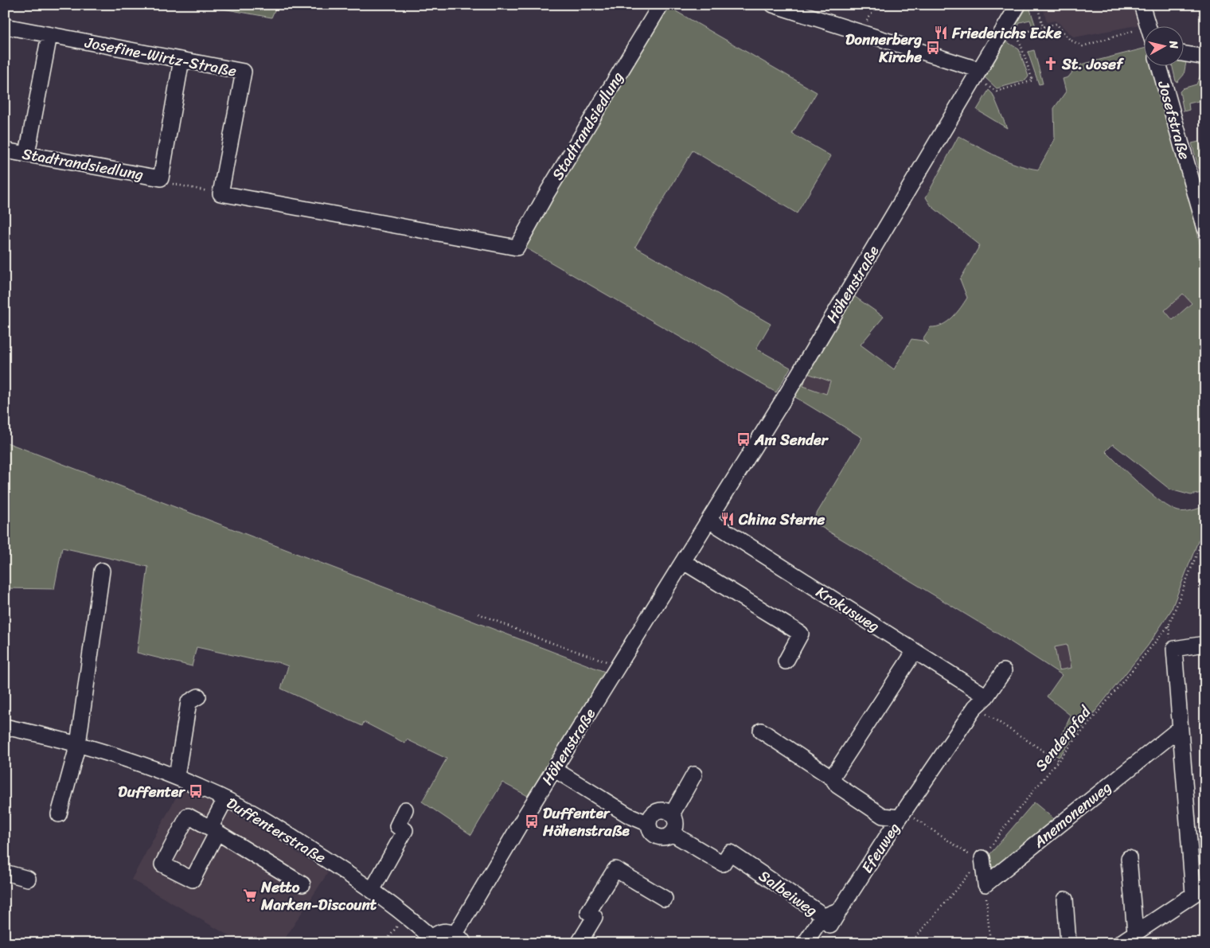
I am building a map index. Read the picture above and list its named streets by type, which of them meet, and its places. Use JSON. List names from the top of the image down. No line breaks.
{"streets":{"street":["Josefine-Wirtz-Straße","Josefstraße","Stadtrandsiedlung","Höhenstraße","Krokusweg","Anemonenweg","Duffenterstraße","Efeuweg","Salbeiweg"],"path":["Senderpfad"]},"crossings":[["Josefine-Wirtz-Straße","Stadtrandsiedlung"],["Höhenstraße","Krokusweg"],["Höhenstraße","Duffenterstraße"],["Efeuweg","Salbeiweg"]],"places":{"restaurant":["Friederichs Ecke","China Sterne"],"bus stop":["Donnerberg Kirche","Am Sender","Duffenter","Duffenter Höhenstraße"],"church":["St. Josef"],"supermarket":["Netto Marken-Discount"]},"north":"right"}
